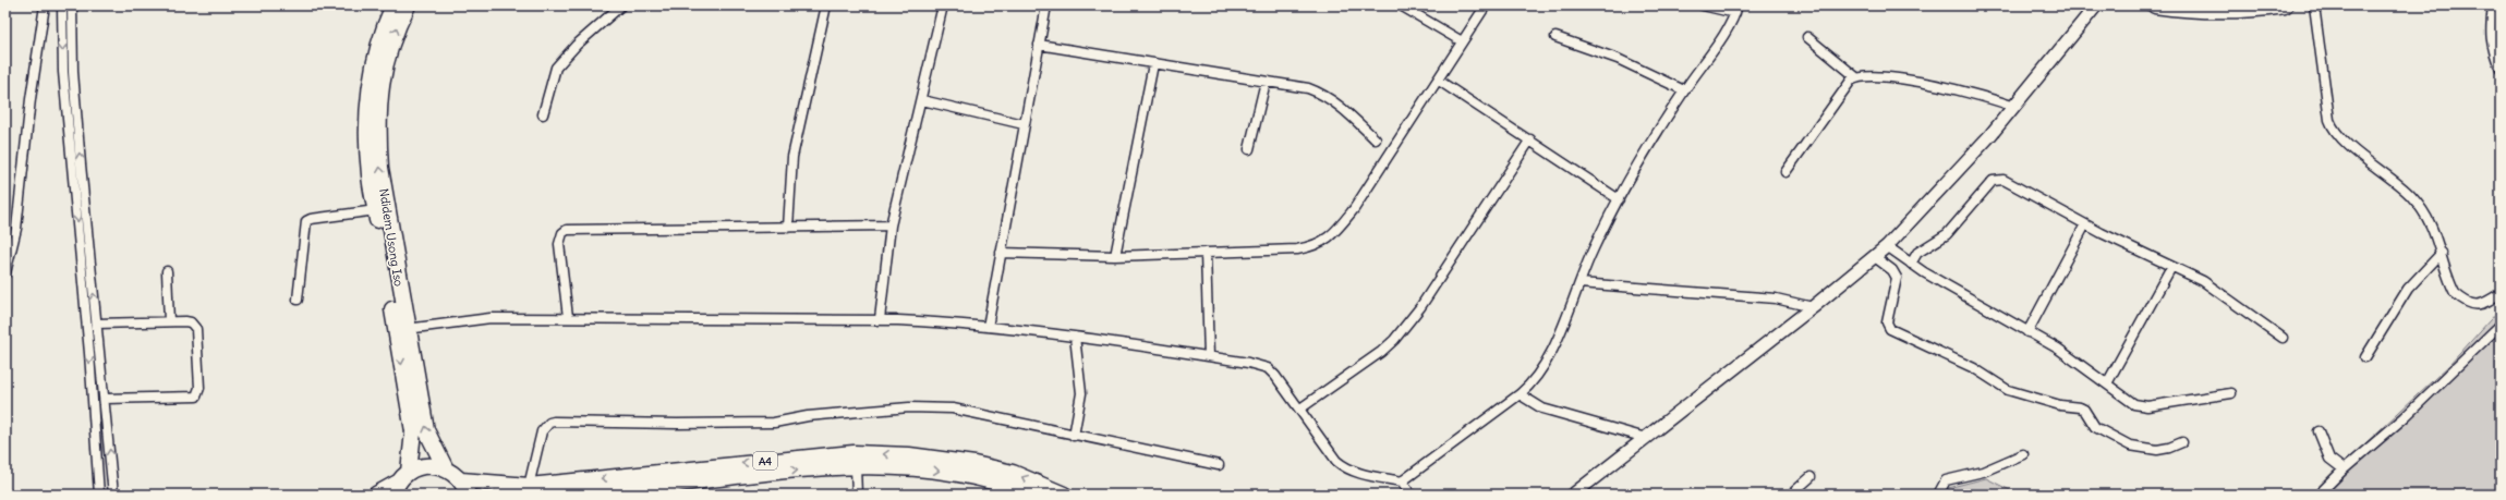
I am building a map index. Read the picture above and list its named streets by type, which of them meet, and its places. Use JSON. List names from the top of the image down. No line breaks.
{"streets":{"highway":["Ndidem Usong Iso","A4"]}}
